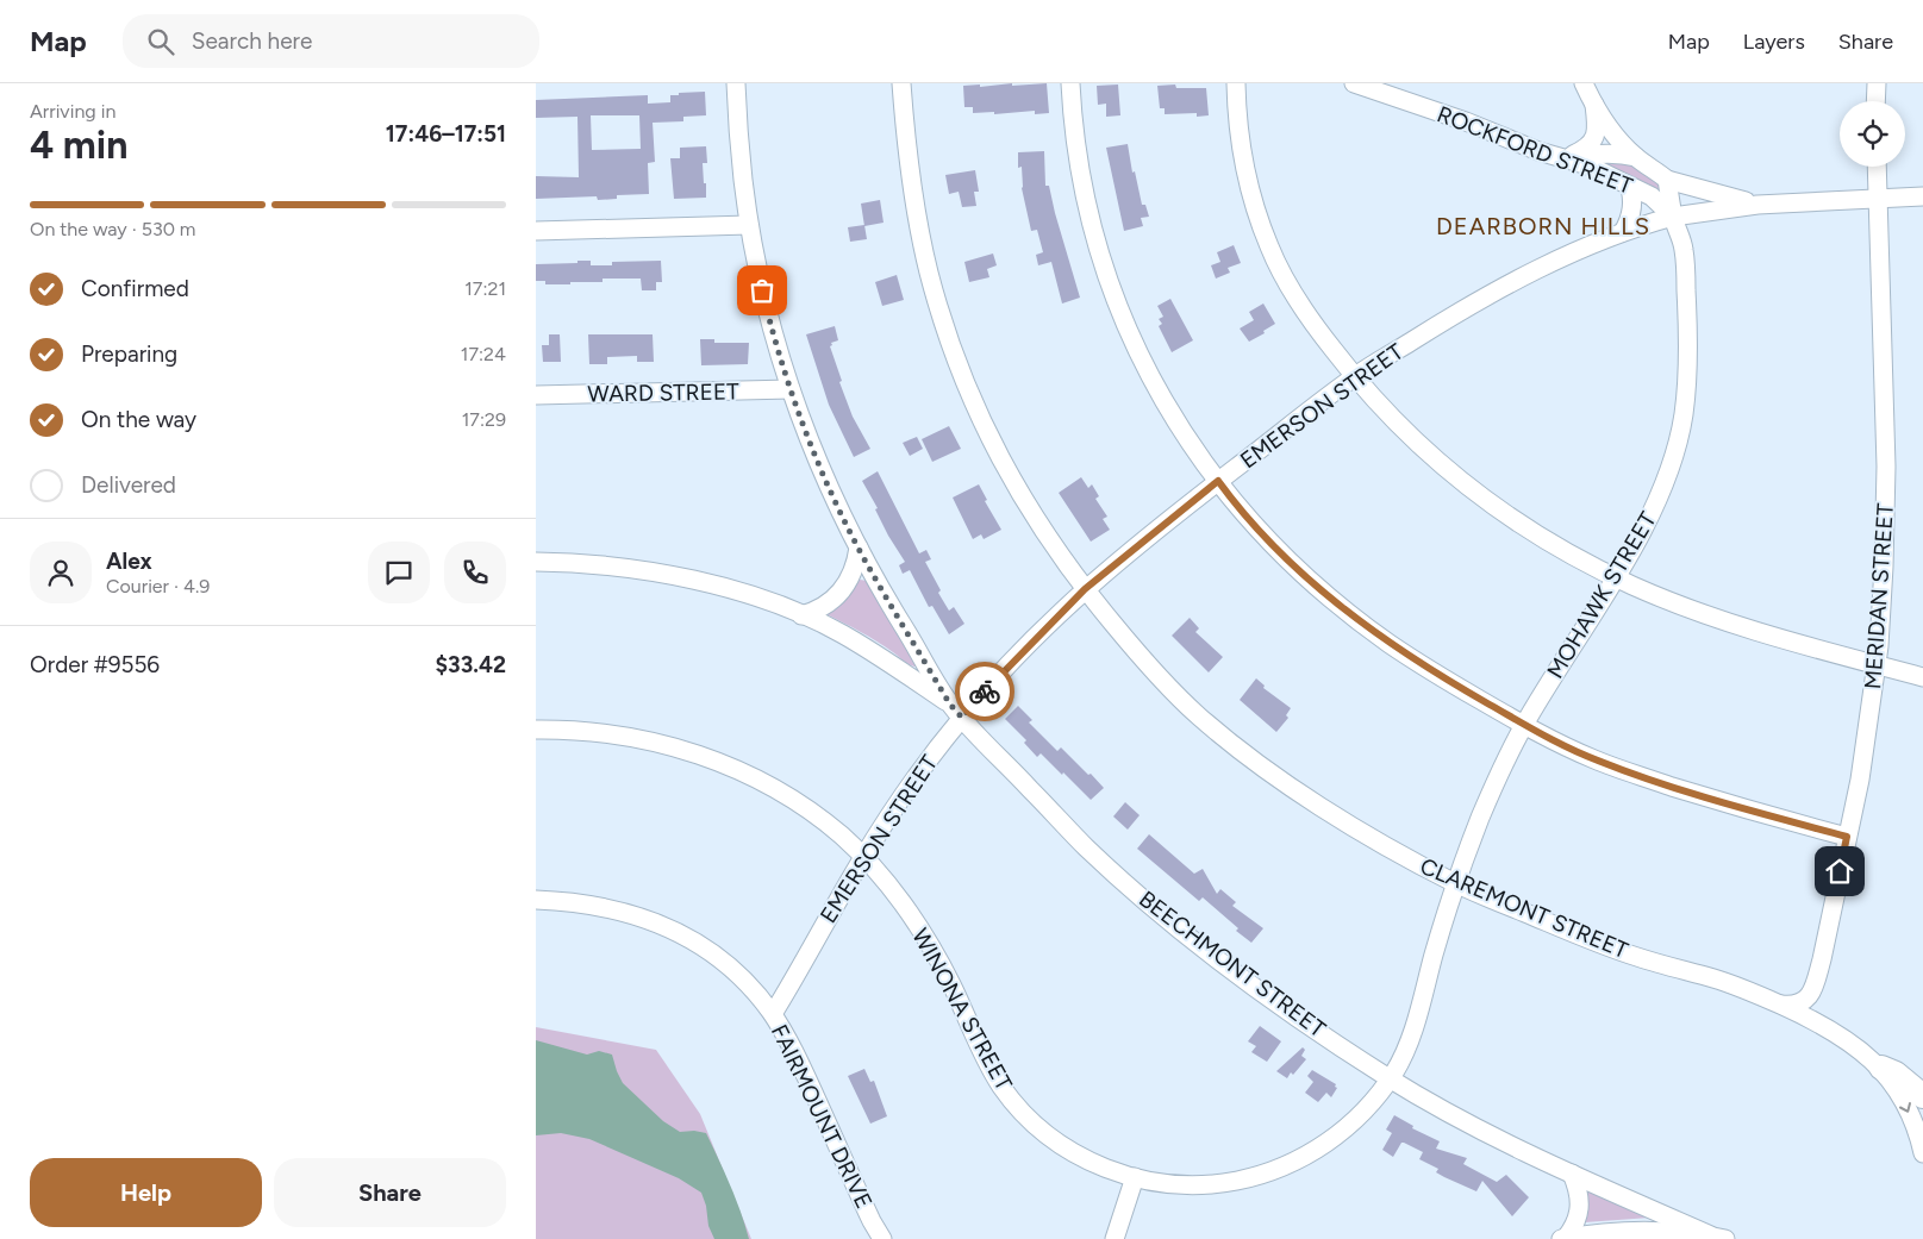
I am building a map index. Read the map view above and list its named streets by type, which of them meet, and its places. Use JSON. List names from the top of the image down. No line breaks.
{"streets":{"street":["ROCKFORD STREET","WARD STREET","EMERSON STREET","MOHAWK STREET","MERIDAN STREET","CLAREMONT STREET","BEECHMONT STREET","WINONA STREET","FAIRMOUNT DRIVE"]},"crossings":[["ROCKFORD STREET","EMERSON STREET"],["ROCKFORD STREET","MOHAWK STREET"],["WARD STREET","BEECHMONT STREET"],["EMERSON STREET","MOHAWK STREET"],["EMERSON STREET","CLAREMONT STREET"],["EMERSON STREET","BEECHMONT STREET"],["EMERSON STREET","WINONA STREET"],["EMERSON STREET","FAIRMOUNT DRIVE"],["MOHAWK STREET","CLAREMONT STREET"],["MOHAWK STREET","BEECHMONT STREET"],["MOHAWK STREET","WINONA STREET"],["MERIDAN STREET","CLAREMONT STREET"],["BEECHMONT STREET","WINONA STREET"]],"districts":["DEARBORN HILLS"],"page":{"header":"Map","search":"Search here","nav":["Map","Layers","Share"],"heading":["4 min","Arriving in","17:46–17:51"],"panel":["Alex","Courier · 4.9","Order #9556","$33.42"],"bar":"On the way · 530 m","list":[["Confirmed","17:21"],["Preparing","17:24"],["On the way","17:29"],"Delivered"],"buttons":["Help","Share"]}}
